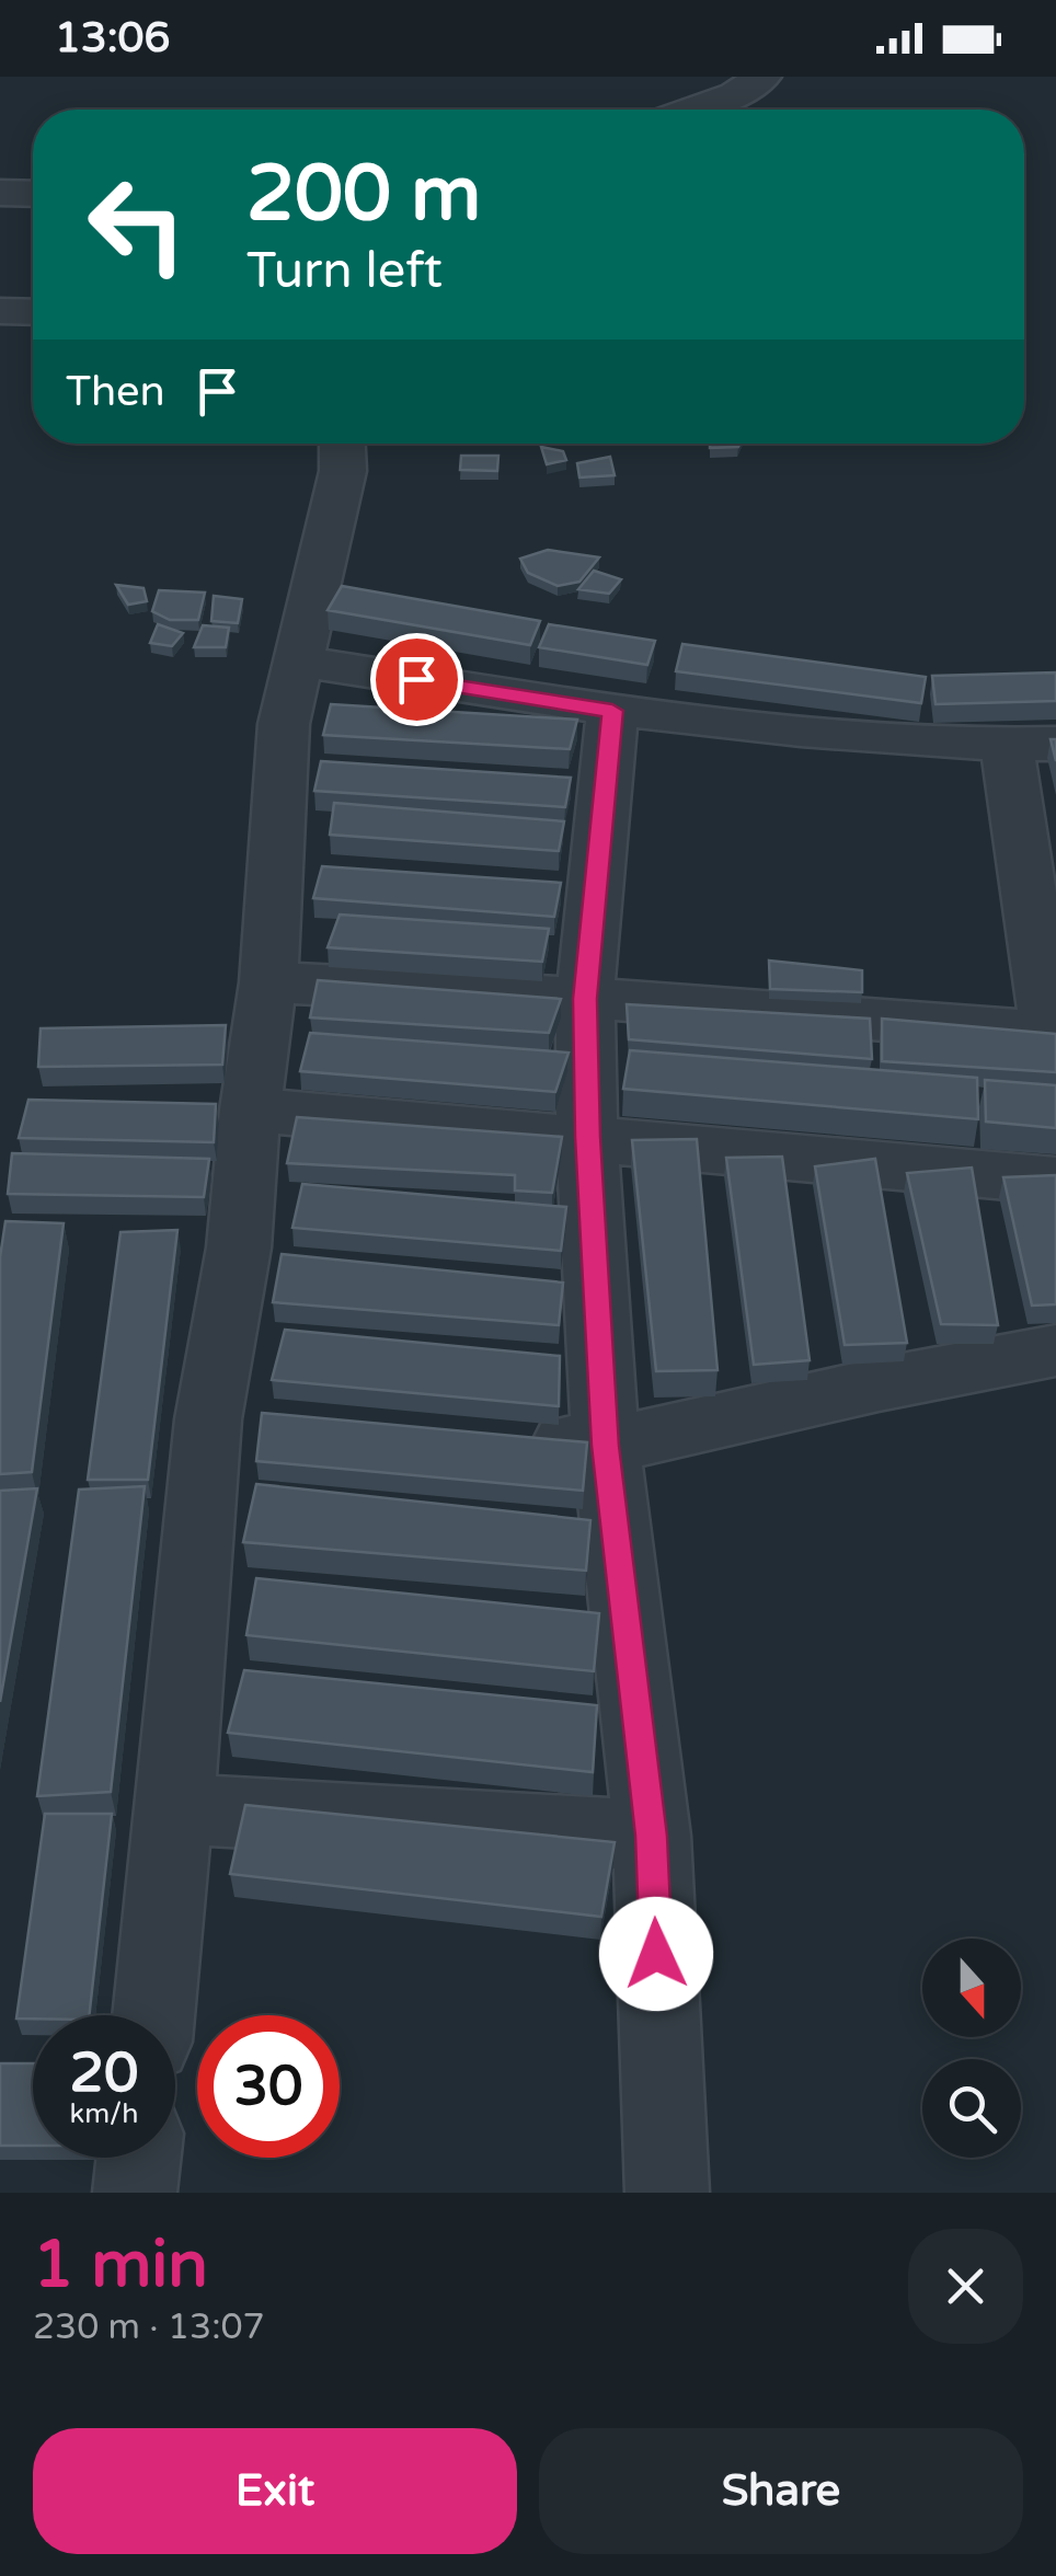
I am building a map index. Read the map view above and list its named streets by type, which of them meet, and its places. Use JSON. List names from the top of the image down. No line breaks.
{"north":"bottom","page":{"status":"13:06","turn":["200 m","Turn left"],"then":"Then","speed":"20 km/h","limit":"30","heading":["1 min","230 m · 13:07"],"buttons":["Exit","Share"]}}
